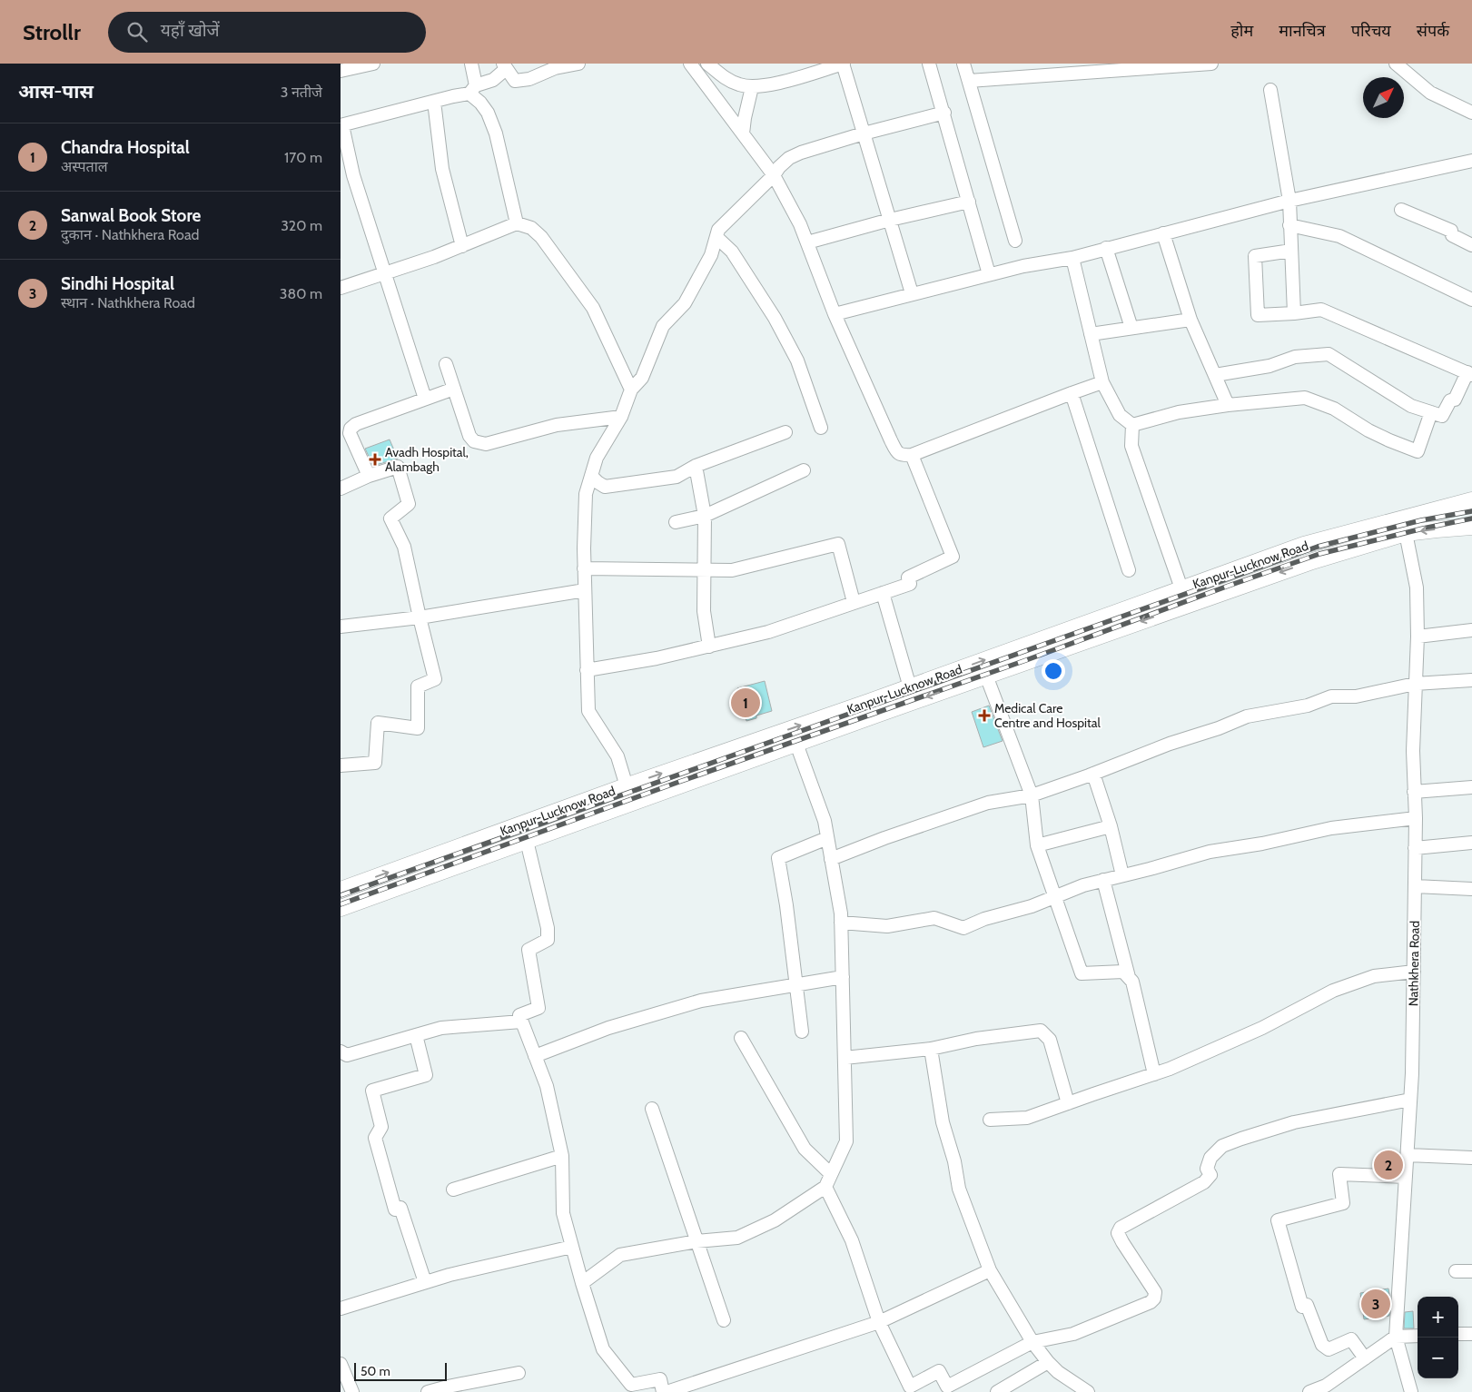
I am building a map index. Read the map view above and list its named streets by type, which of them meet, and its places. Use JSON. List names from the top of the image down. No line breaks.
{"streets":{"main road":["Kanpur-Lucknow Road"],"street":["Nathkhera Road"]},"crossings":[["Kanpur-Lucknow Road","Nathkhera Road"]],"places":{"health":["Avadh Hospital, Alambagh","Medical Care Centre and Hospital"]},"scale_bar":"50 m","north":"top right","page":{"header":"Strollr","search":"यहाँ खोजें","nav":["होम","मानचित्र","परिचय","संपर्क"],"heading":["आस-पास","3 नतीजे"],"list":[{"mark":"1","name":"Chandra Hospital","note":"अस्पताल","value":"170 m"},{"mark":"2","name":"Sanwal Book Store","note":"दुकान · Nathkhera Road","value":"320 m"},{"mark":"3","name":"Sindhi Hospital","note":"स्थान · Nathkhera Road","value":"380 m"}],"pins":["1","2","3"],"map_buttons":["+","−"],"scale":"50 m"}}
